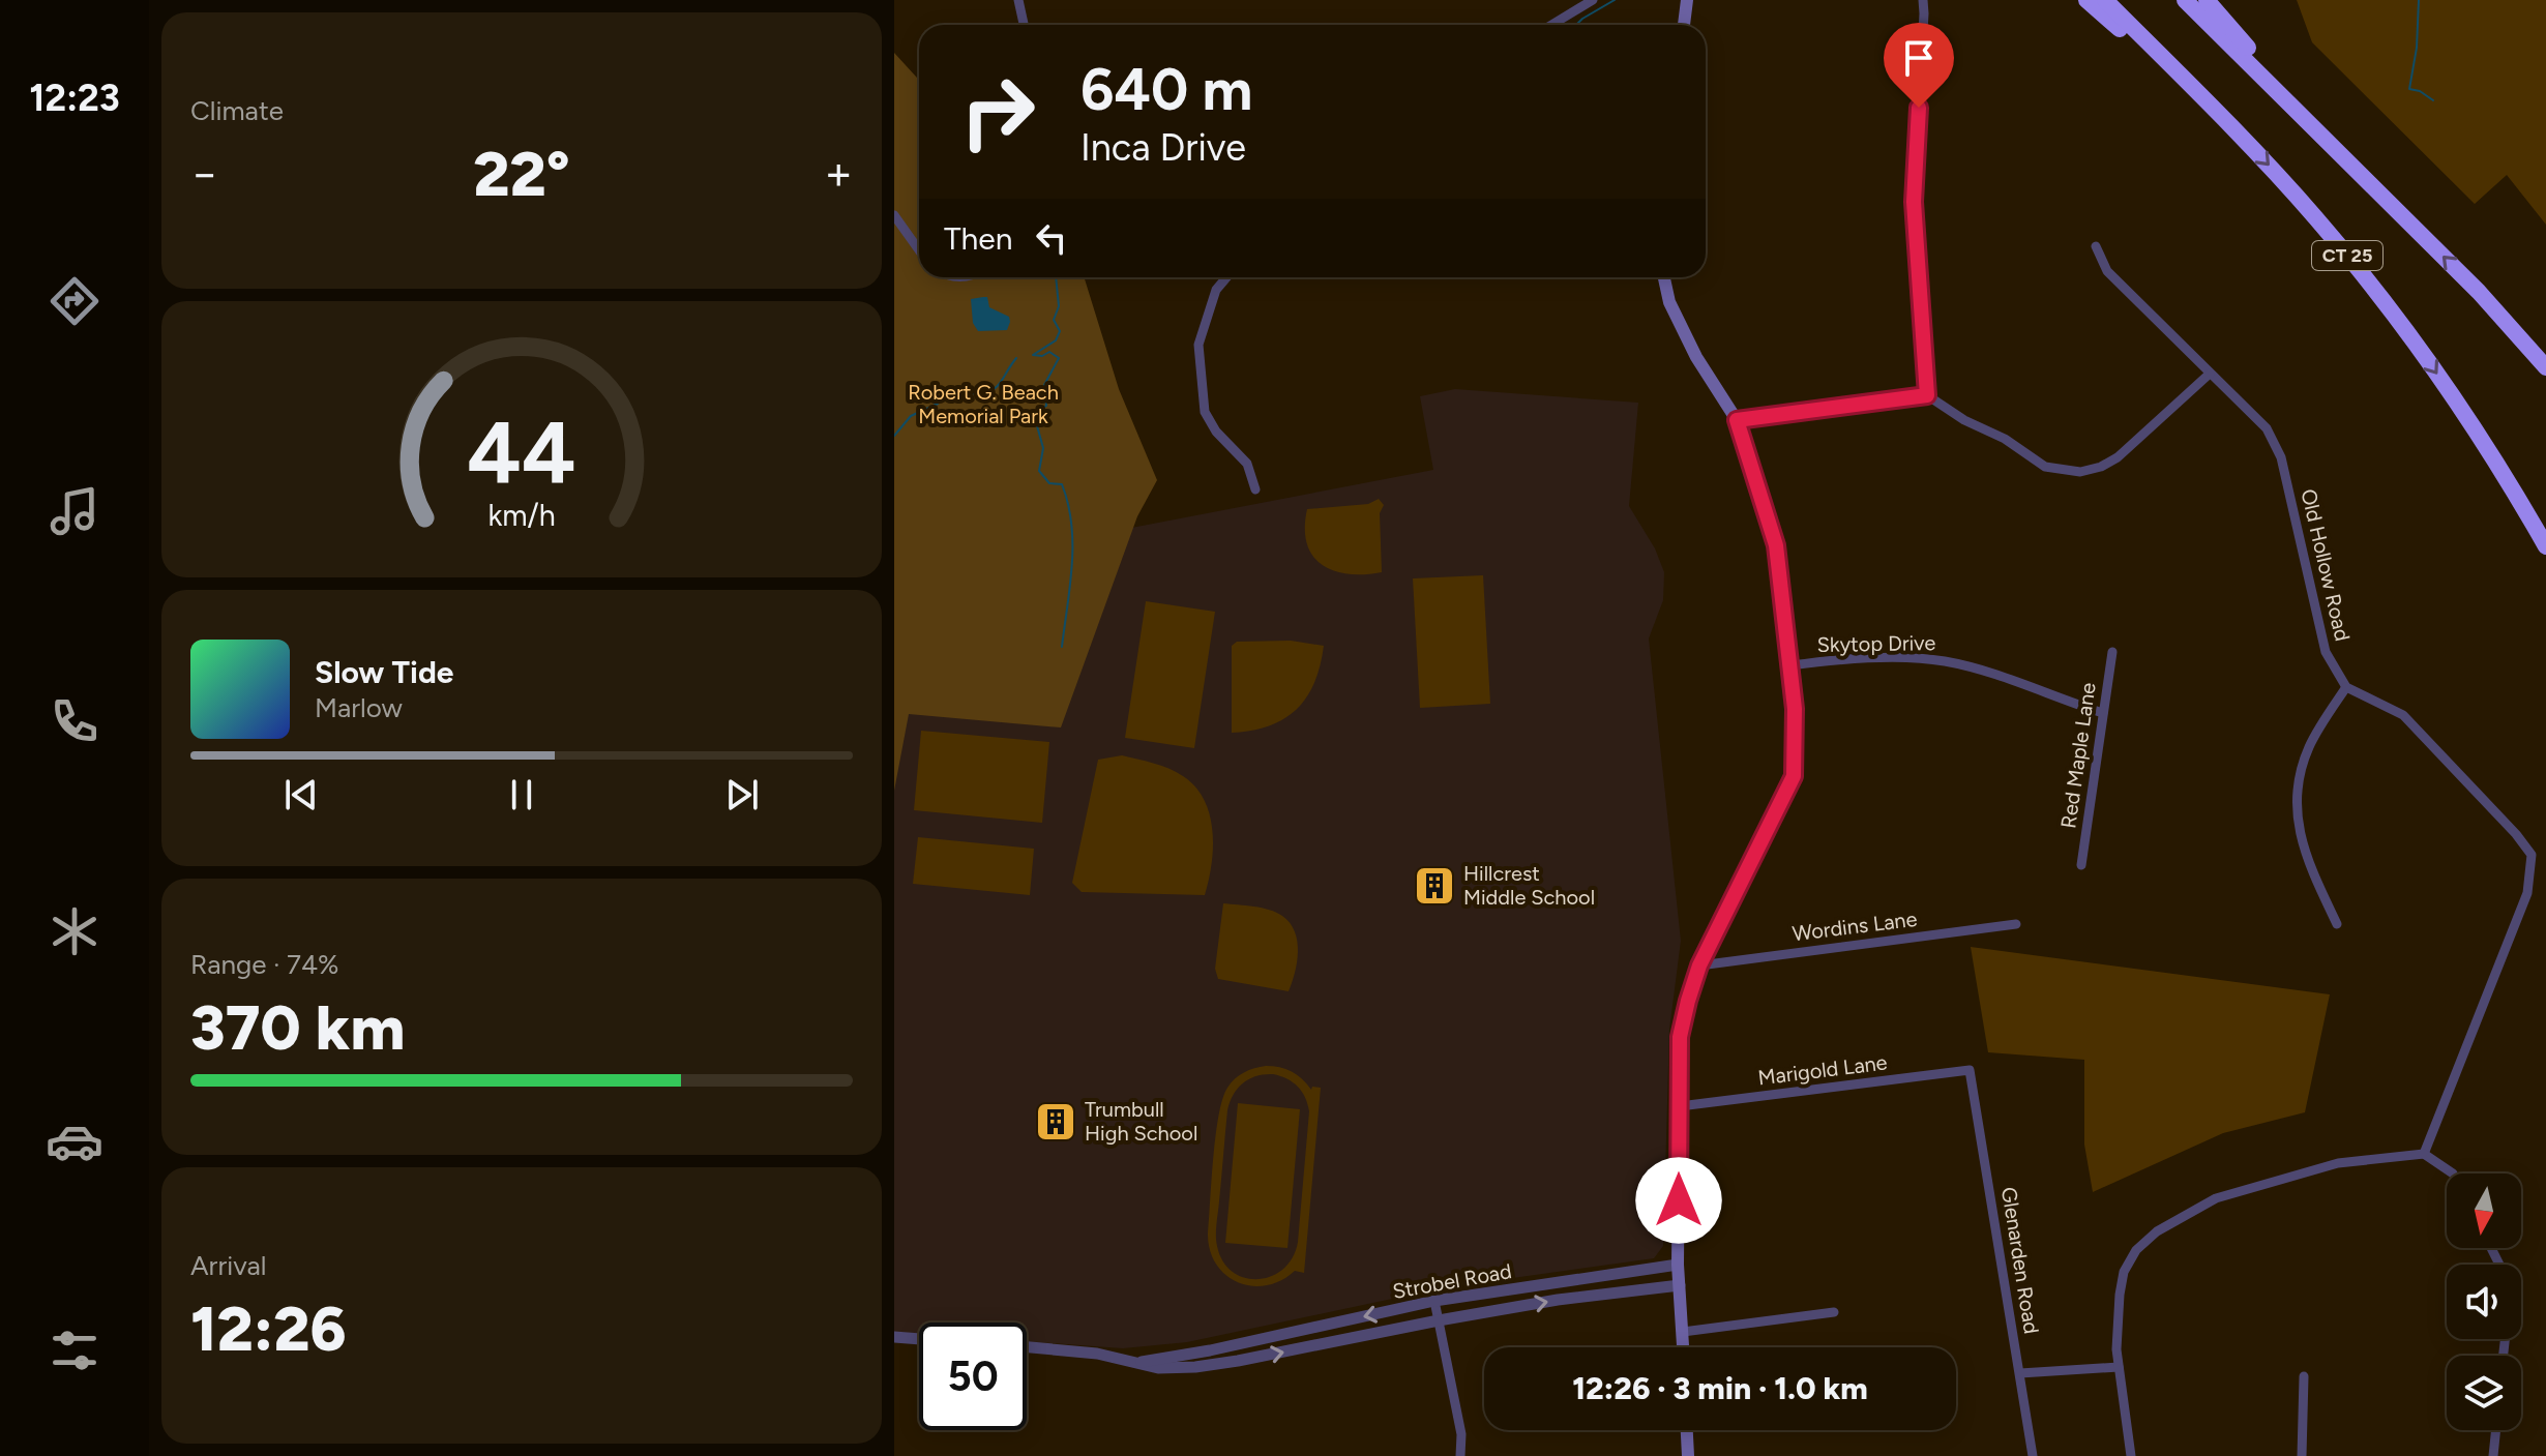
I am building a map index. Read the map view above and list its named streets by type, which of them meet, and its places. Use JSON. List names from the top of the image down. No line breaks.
{"streets":{"highway":["CT 25"],"street":["Old Hollow Road","Skytop Drive","Red Maple Lane","Wordins Lane","Marigold Lane","Glenarden Road","Strobel Road"]},"crossings":[["Skytop Drive","Red Maple Lane"],["Marigold Lane","Glenarden Road"]],"parks":["Robert G. Beach Memorial Park"],"places":{"building":["Hillcrest Middle School","Trumbull High School"]},"north":"bottom","page":{"tabs":"12:23","tile":["Climate",["Range · 74%","370 km"],["Arrival","12:26"]],"turn":["640 m","Inca Drive"],"heat":["−","22°","+"],"then":"Then","song":["Slow Tide","Marlow"],"limit":"50","trip":"12:26 · 3 min · 1.0 km","gauge":["44","km/h"]}}
